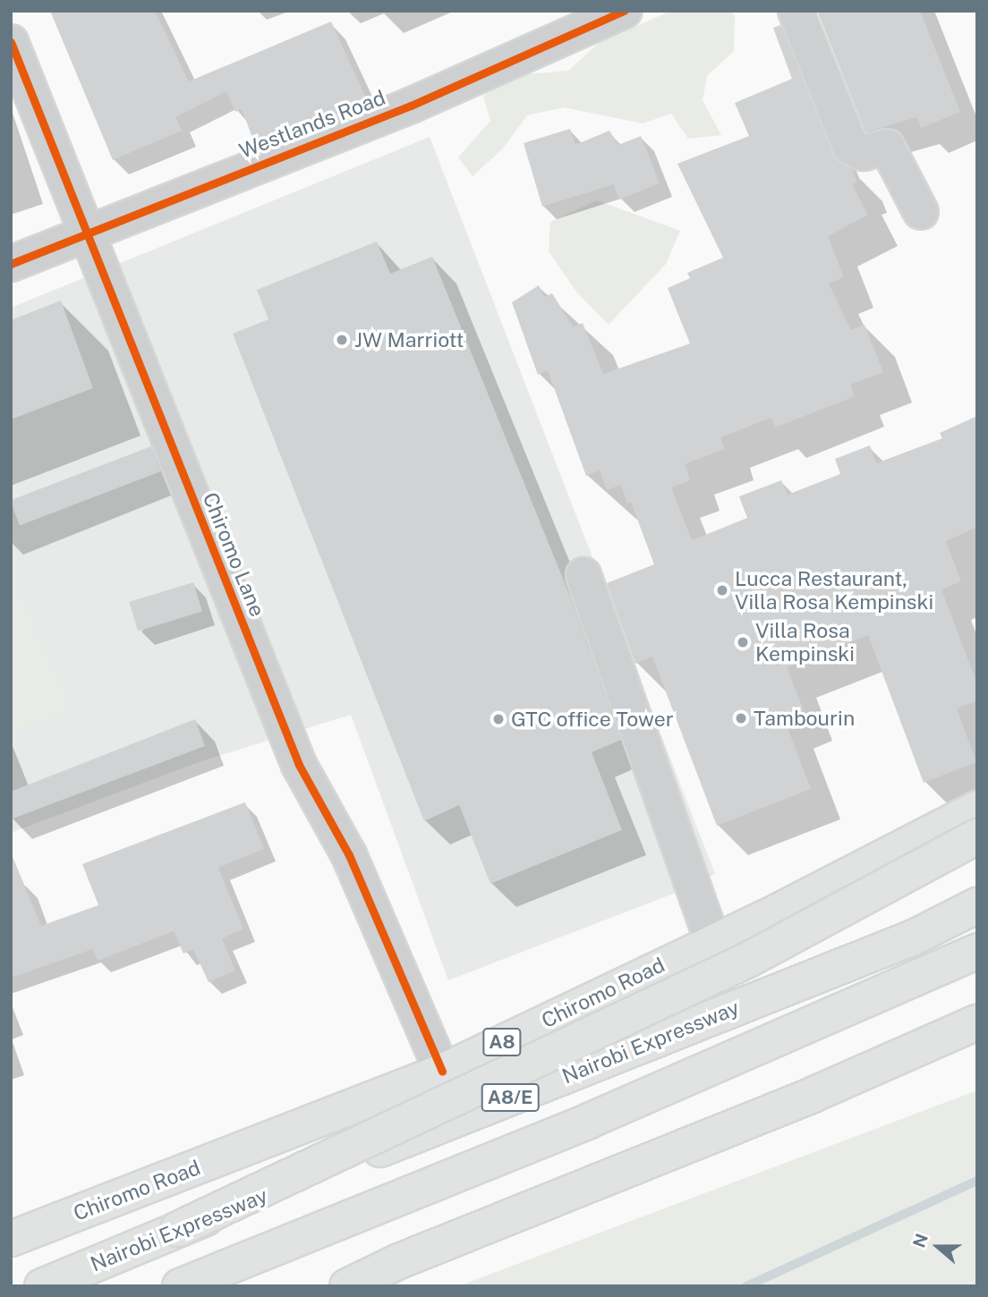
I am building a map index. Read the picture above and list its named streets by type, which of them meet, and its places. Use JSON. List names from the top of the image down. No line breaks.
{"streets":{"highway":["Chiromo Road","A8","Nairobi Expressway","A8/E"],"street":["Westlands Road","Chiromo Lane"]},"crossings":[["Westlands Road","Chiromo Lane"],["Chiromo Lane","Chiromo Road"]],"places":["JW Marriott","Lucca Restaurant, Villa Rosa Kempinski","Villa Rosa Kempinski","Tambourin","GTC office Tower"],"north":"left"}
